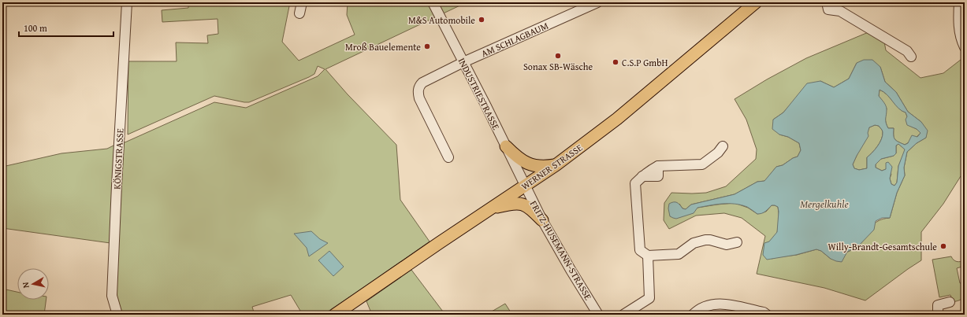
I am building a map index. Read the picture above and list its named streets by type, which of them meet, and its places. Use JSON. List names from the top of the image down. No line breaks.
{"streets":{"main road":["WERNER STRASSE"],"street":["AM SCHLAGBAUM","INDUSTRIESTRASSE","KÖNIGSTRASSE","FRITZ-HUSEMANN-STRASSE"]},"crossings":[["AM SCHLAGBAUM","INDUSTRIESTRASSE"],["INDUSTRIESTRASSE","WERNER STRASSE"],["INDUSTRIESTRASSE","FRITZ-HUSEMANN-STRASSE"],["WERNER STRASSE","FRITZ-HUSEMANN-STRASSE"]],"water":["Mergelkuhle"],"places":["M&S Automobile","Mroß Bauelemente","Sonax SB-Wäsche","C.S.P GmbH","Willy-Brandt-Gesamtschule"],"scale_bar":"100 m","north":"left"}
